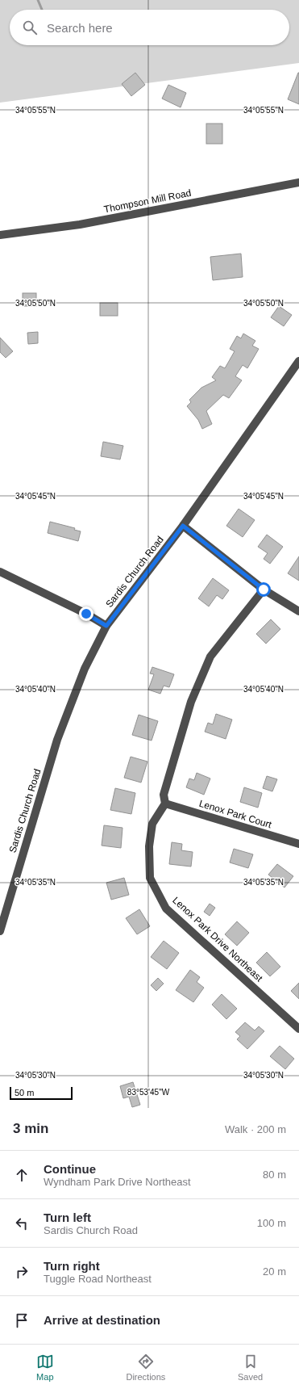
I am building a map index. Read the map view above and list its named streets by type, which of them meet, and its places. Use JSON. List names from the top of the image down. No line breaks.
{"streets":{"street":["Thompson Mill Road","Sardis Church Road","Lenox Park Court","Lenox Park Drive Northeast"]},"crossings":[["Lenox Park Court","Lenox Park Drive Northeast"]],"scale_bar":"50 m","page":{"search":"Search here","scale":"50 m","heading":["3 min","Walk · 200 m"],"list":[["Continue","Wyndham Park Drive Northeast","80 m"],["Turn left","Sardis Church Road","100 m"],["Turn right","Tuggle Road Northeast","20 m"],"Arrive at destination"],"nav":["Map","Directions","Saved"]},"coordinates":["34°05'55\"N","34°05'50\"N","34°05'45\"N","34°05'40\"N","34°05'35\"N","34°05'30\"N","83°53'45\"W"]}
